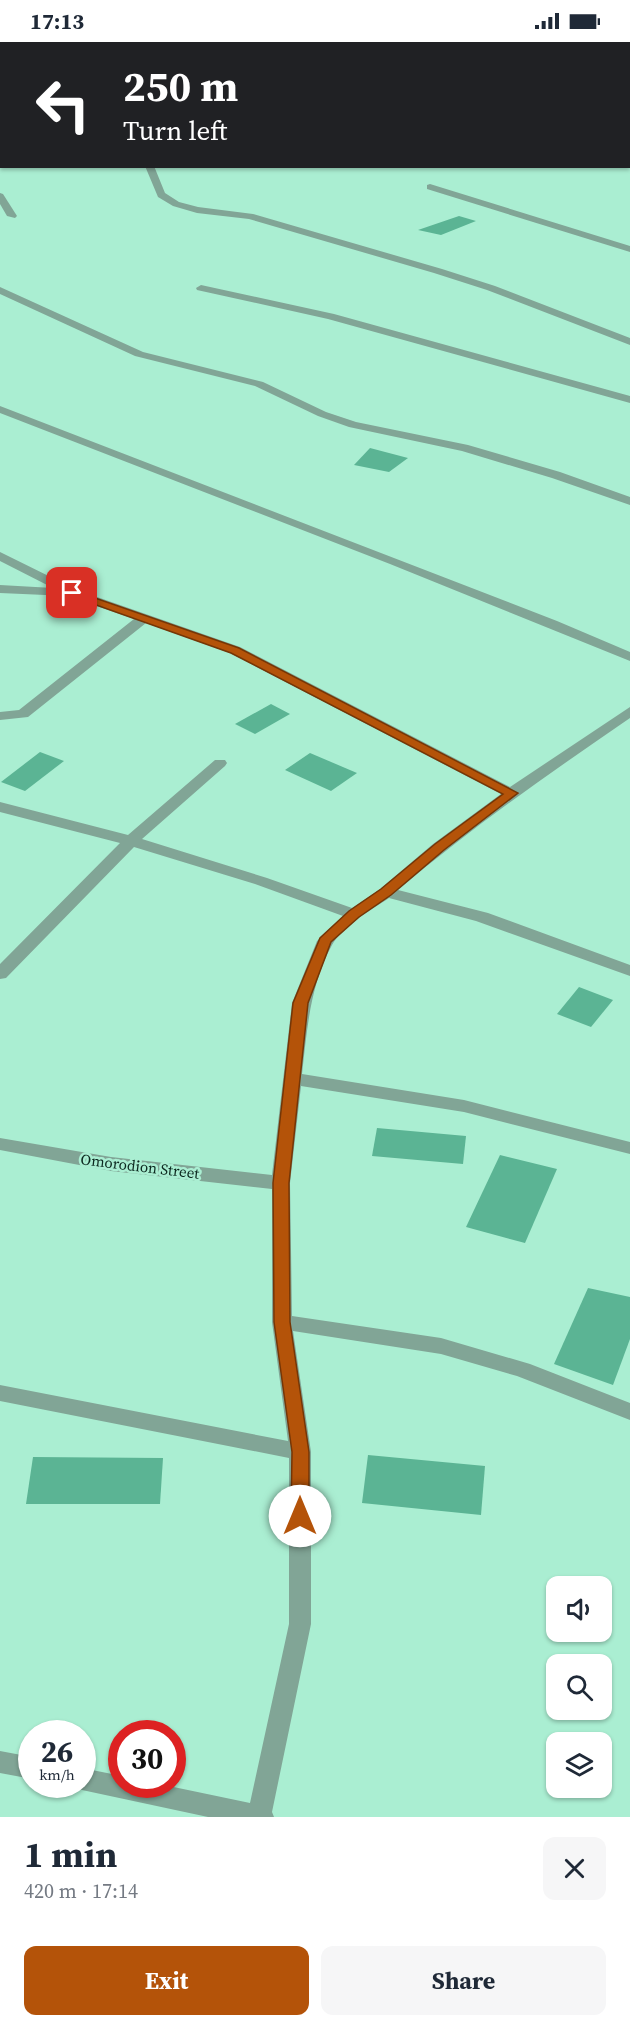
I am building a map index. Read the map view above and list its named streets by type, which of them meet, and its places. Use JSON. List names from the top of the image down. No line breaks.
{"streets":{"street":["Omorodion Street"]},"page":{"status":"17:13","turn":["250 m","Turn left"],"speed":"26 km/h","limit":"30","heading":["1 min","420 m · 17:14"],"buttons":["Exit","Share"]}}
